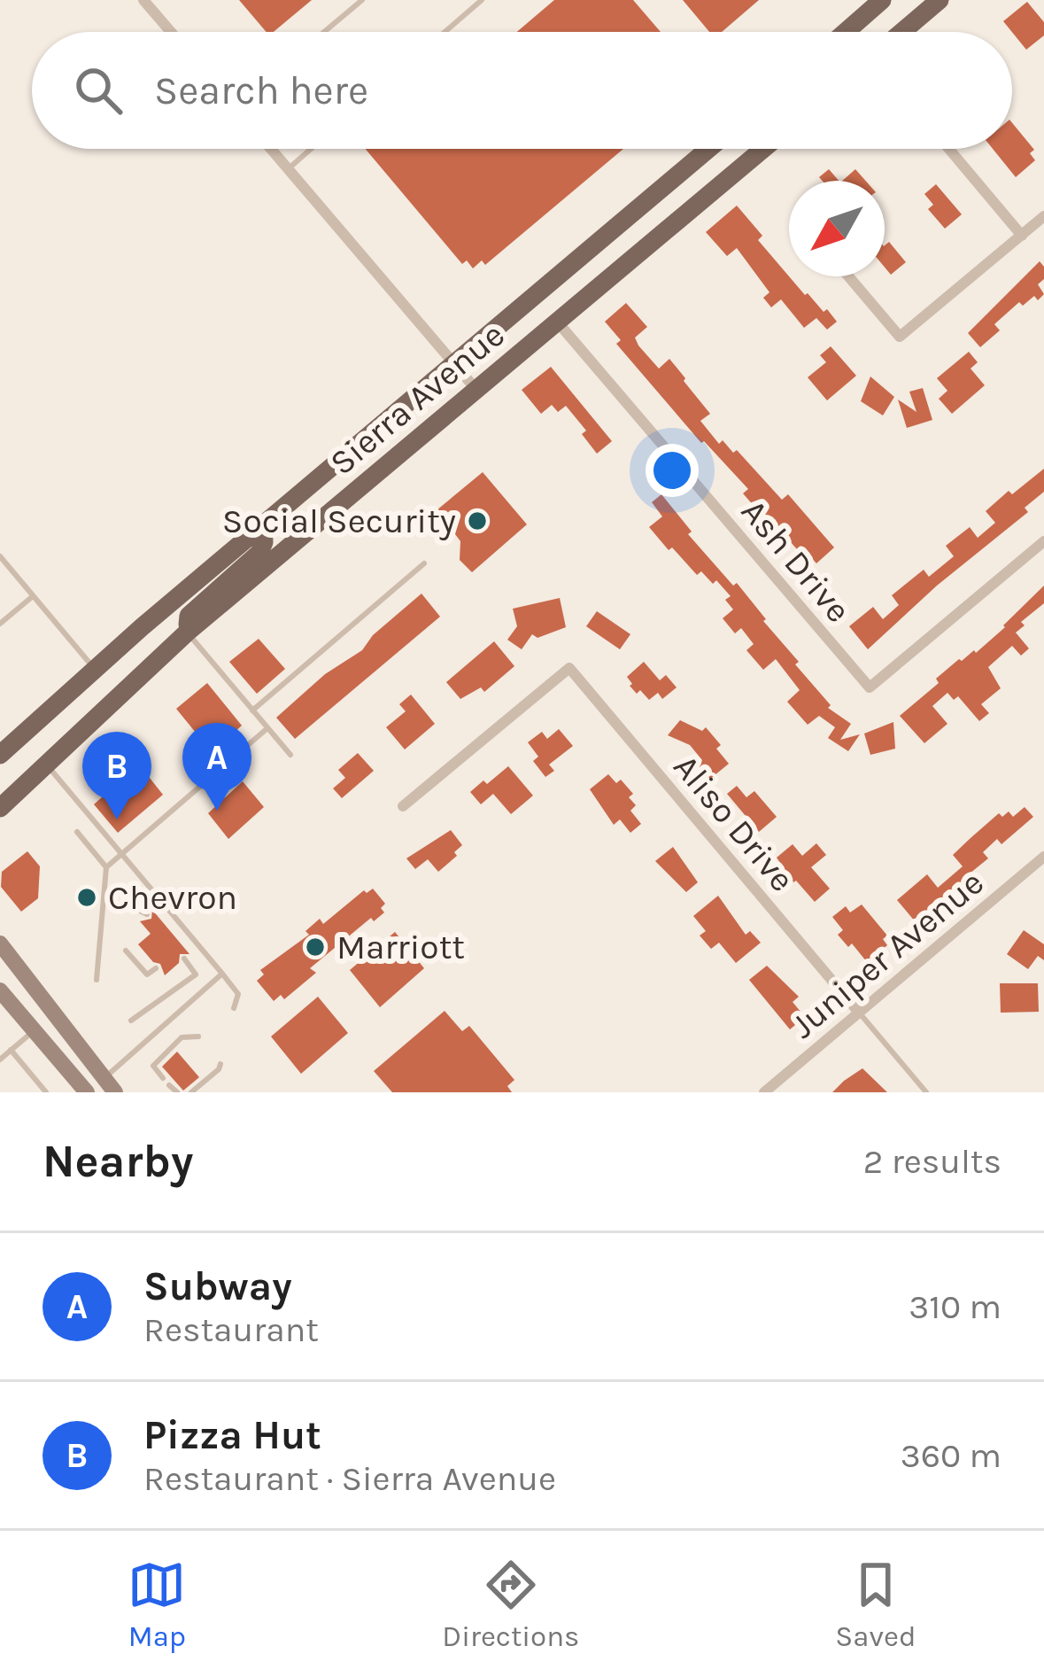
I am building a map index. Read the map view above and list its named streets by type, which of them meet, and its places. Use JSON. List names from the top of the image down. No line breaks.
{"streets":{"main road":["Sierra Avenue"],"street":["Ash Drive","Aliso Drive","Juniper Avenue"]},"crossings":[["Sierra Avenue","Ash Drive"],["Aliso Drive","Juniper Avenue"]],"places":["Social Security","Chevron","Marriott"],"north":"bottom left","page":{"search":"Search here","pins":["A","B"],"heading":["Nearby","2 results"],"list":[{"mark":"A","name":"Subway","note":"Restaurant","value":"310 m"},{"mark":"B","name":"Pizza Hut","note":"Restaurant · Sierra Avenue","value":"360 m"}],"nav":["Map","Directions","Saved"]}}
